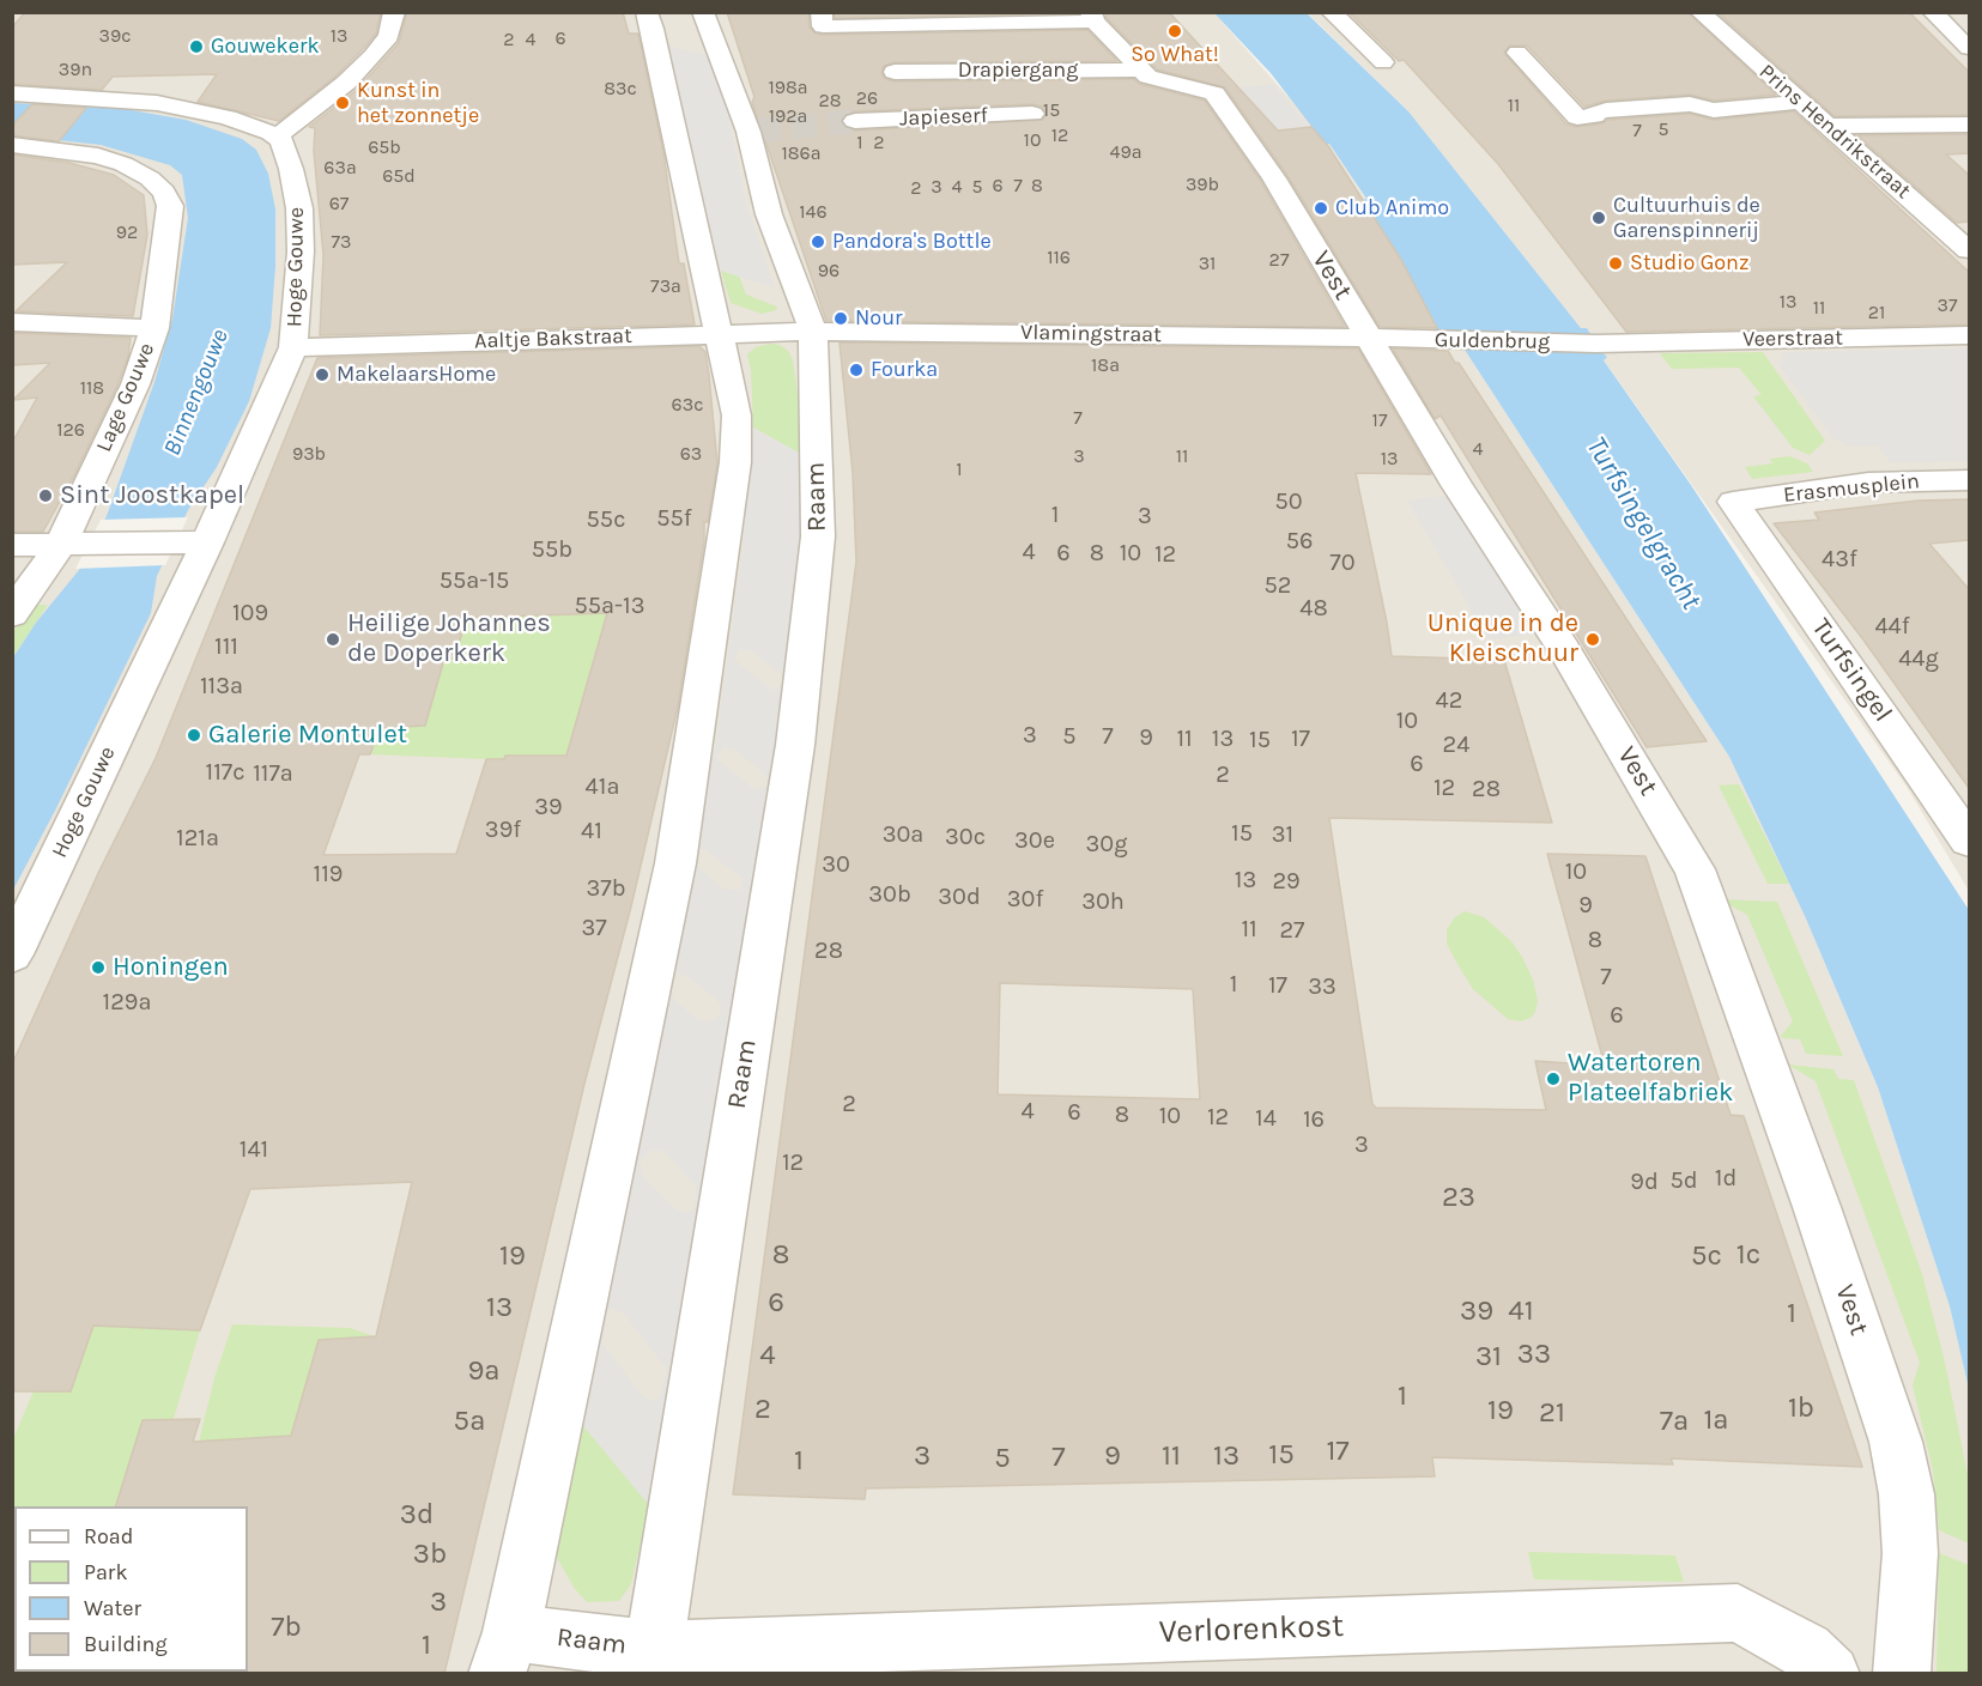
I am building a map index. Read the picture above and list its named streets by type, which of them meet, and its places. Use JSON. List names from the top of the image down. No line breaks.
{"streets":{"street":["Drapiergang","Japieserf","Prins Hendrikstraat","Hoge Gouwe","Vest","Vlamingstraat","Aaltje Bakstraat","Veerstraat","Guldenbrug","Lage Gouwe","Erasmusplein","Raam","Turfsingel","Verlorenkost"]},"crossings":[["Drapiergang","Vest"],["Hoge Gouwe","Aaltje Bakstraat"],["Vest","Vlamingstraat"],["Vest","Guldenbrug"],["Vlamingstraat","Aaltje Bakstraat"],["Vlamingstraat","Guldenbrug"],["Vlamingstraat","Raam"],["Aaltje Bakstraat","Raam"],["Veerstraat","Guldenbrug"],["Erasmusplein","Turfsingel"],["Raam","Verlorenkost"]],"water":["Binnengouwe","Turfsingelgracht"],"places":["So What!","Gouwekerk","Kunst in het zonnetje","Club Animo","Cultuurhuis de Garenspinnerij","Pandora's Bottle","Studio Gonz","Nour","Fourka","MakelaarsHome","Sint Joostkapel","Heilige Johannes de Doperkerk","Unique in de Kleischuur","Galerie Montulet","Honingen","Watertoren Plateelfabriek"],"house_numbers":["39c","13","6","2","4","39n","198a","83c","26","28","11","15","192a","5","7","12","10","1","2","65b","49a","186a","63a","65d","39b","6","7","8","3","4","5","2","67","146","92","73","116","27","31","96","73a","13","37","11","21","18a","118","63c","7","17","126","4","93b","63","3","11","13","1","50","1","3","55f","55c","56","55b","4","6","8","10","12","43f","70","55a-15","52","55a-13","48","109","44f","111","44g","113a","42","10","3","5","7","9","11","13","17","15","24","6","117c","117a","2","41a","12","28","39","39f","41","15","30a","31","30c","121a","30e","30g","30","10","119","13","29","37b","30b","30d","30f","30h","9","37","11","27","8","28","7","1","17","33","129a","6","2","4","6","8","10","12","14","16","3","141","12","1d","5d","9d","23","8","1c","19","5c","6","13","39","41","1","33","4","31","9a","1","1b","2","19","21","1a","5a","7a","17","15","3","9","11","13","7","5","1","3d","3b","3","7b","1"],"legend":["Road","Park","Water","Building"]}
